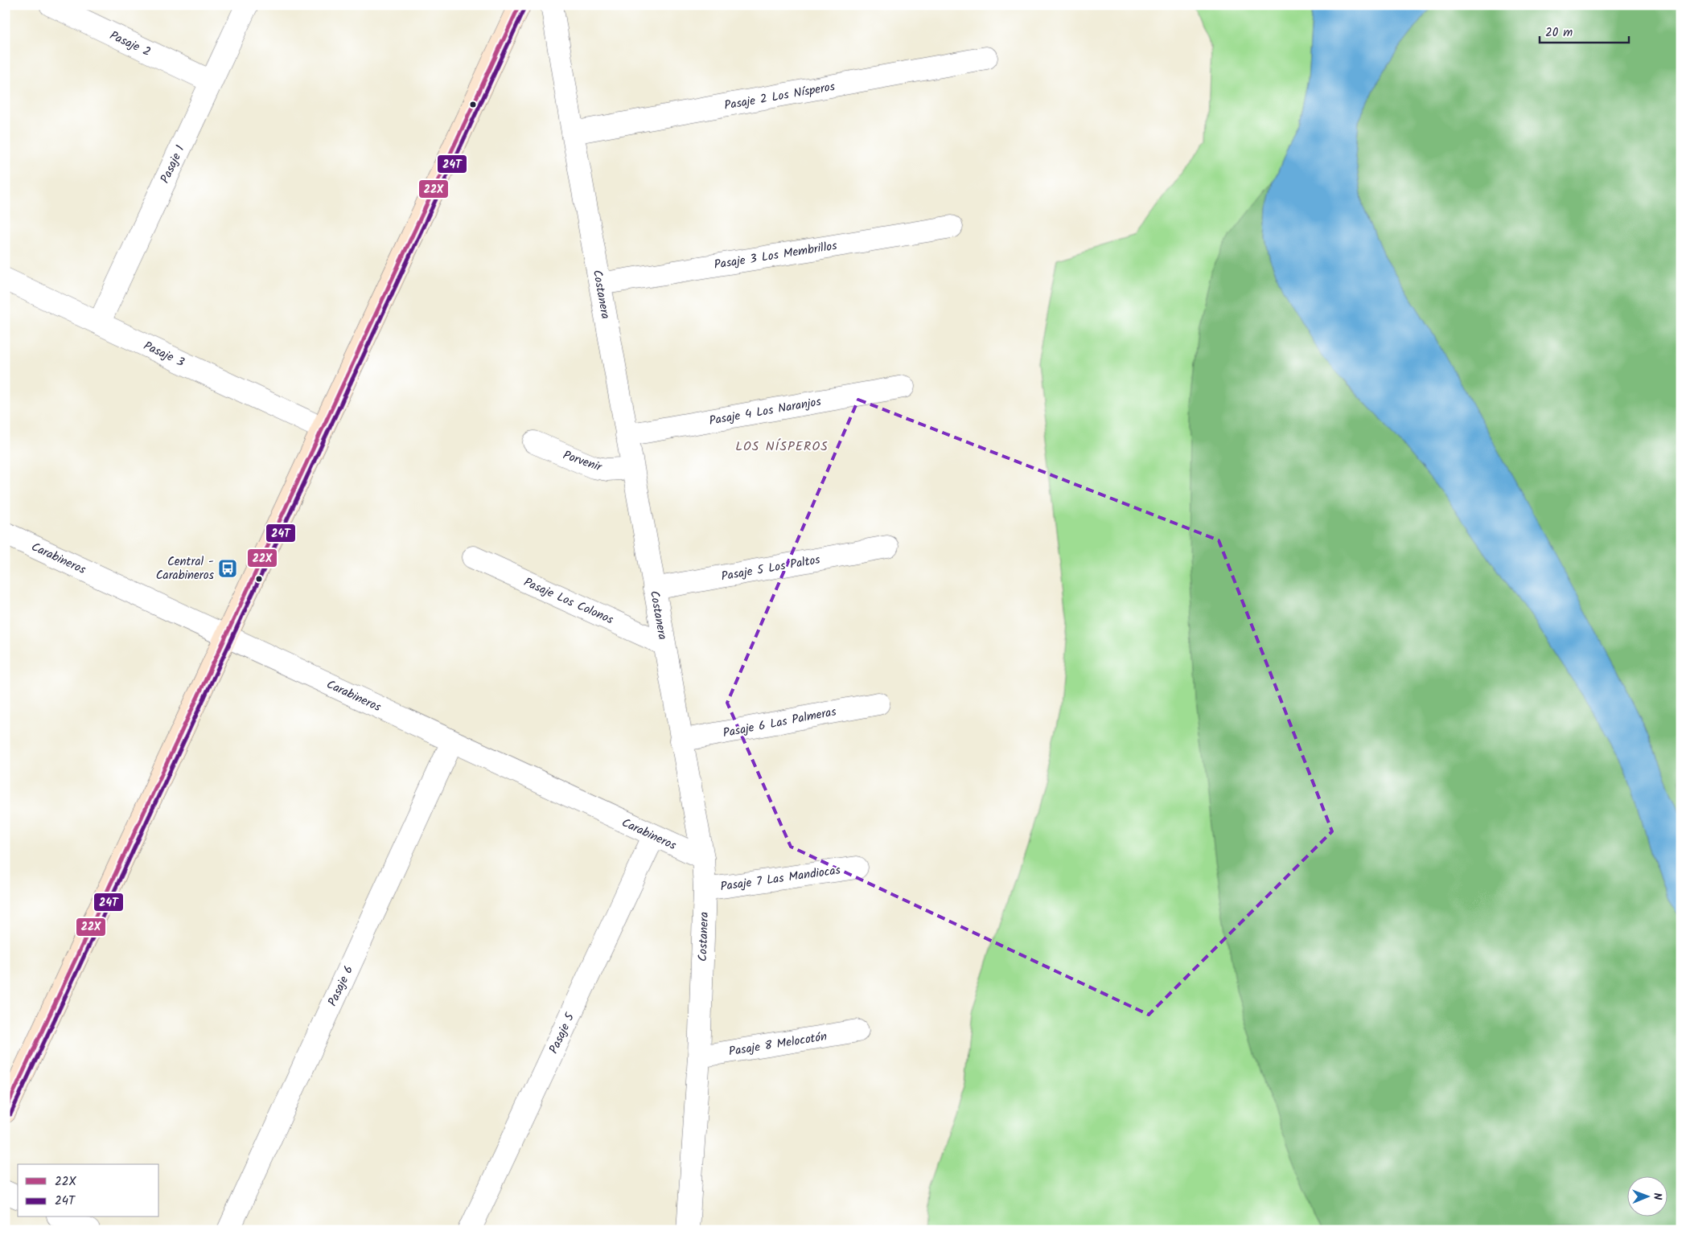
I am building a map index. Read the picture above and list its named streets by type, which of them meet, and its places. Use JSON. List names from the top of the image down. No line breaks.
{"streets":{"street":["Pasaje 2","Pasaje 2 Los Nísperos","Pasaje 1","Pasaje 3 Los Membrillos","Costanera","Pasaje 3","Pasaje 4 Los Naranjos","Porvenir","Carabineros","Pasaje 5 Los Paltos","Pasaje Los Colonos","Pasaje 6 Las Palmeras","Pasaje 7 Las Mandiocas","Pasaje 6","Pasaje 5","Pasaje 8 Melocotón"]},"crossings":[["Pasaje 2","Pasaje 1"],["Pasaje 2 Los Nísperos","Costanera"],["Pasaje 1","Pasaje 3"],["Pasaje 3 Los Membrillos","Costanera"],["Costanera","Pasaje 4 Los Naranjos"],["Costanera","Porvenir"],["Costanera","Carabineros"],["Costanera","Pasaje 5 Los Paltos"],["Costanera","Pasaje Los Colonos"],["Costanera","Pasaje 6 Las Palmeras"],["Costanera","Pasaje 7 Las Mandiocas"],["Costanera","Pasaje 8 Melocotón"],["Carabineros","Pasaje 6"],["Carabineros","Pasaje 5"]],"districts":["LOS NÍSPEROS"],"places":{"bus stop":["Central - Carabineros"]},"lines":["transit line 22X","transit line 24T"],"legend":["22X","24T"],"scale_bar":"20 m","north":"right"}
